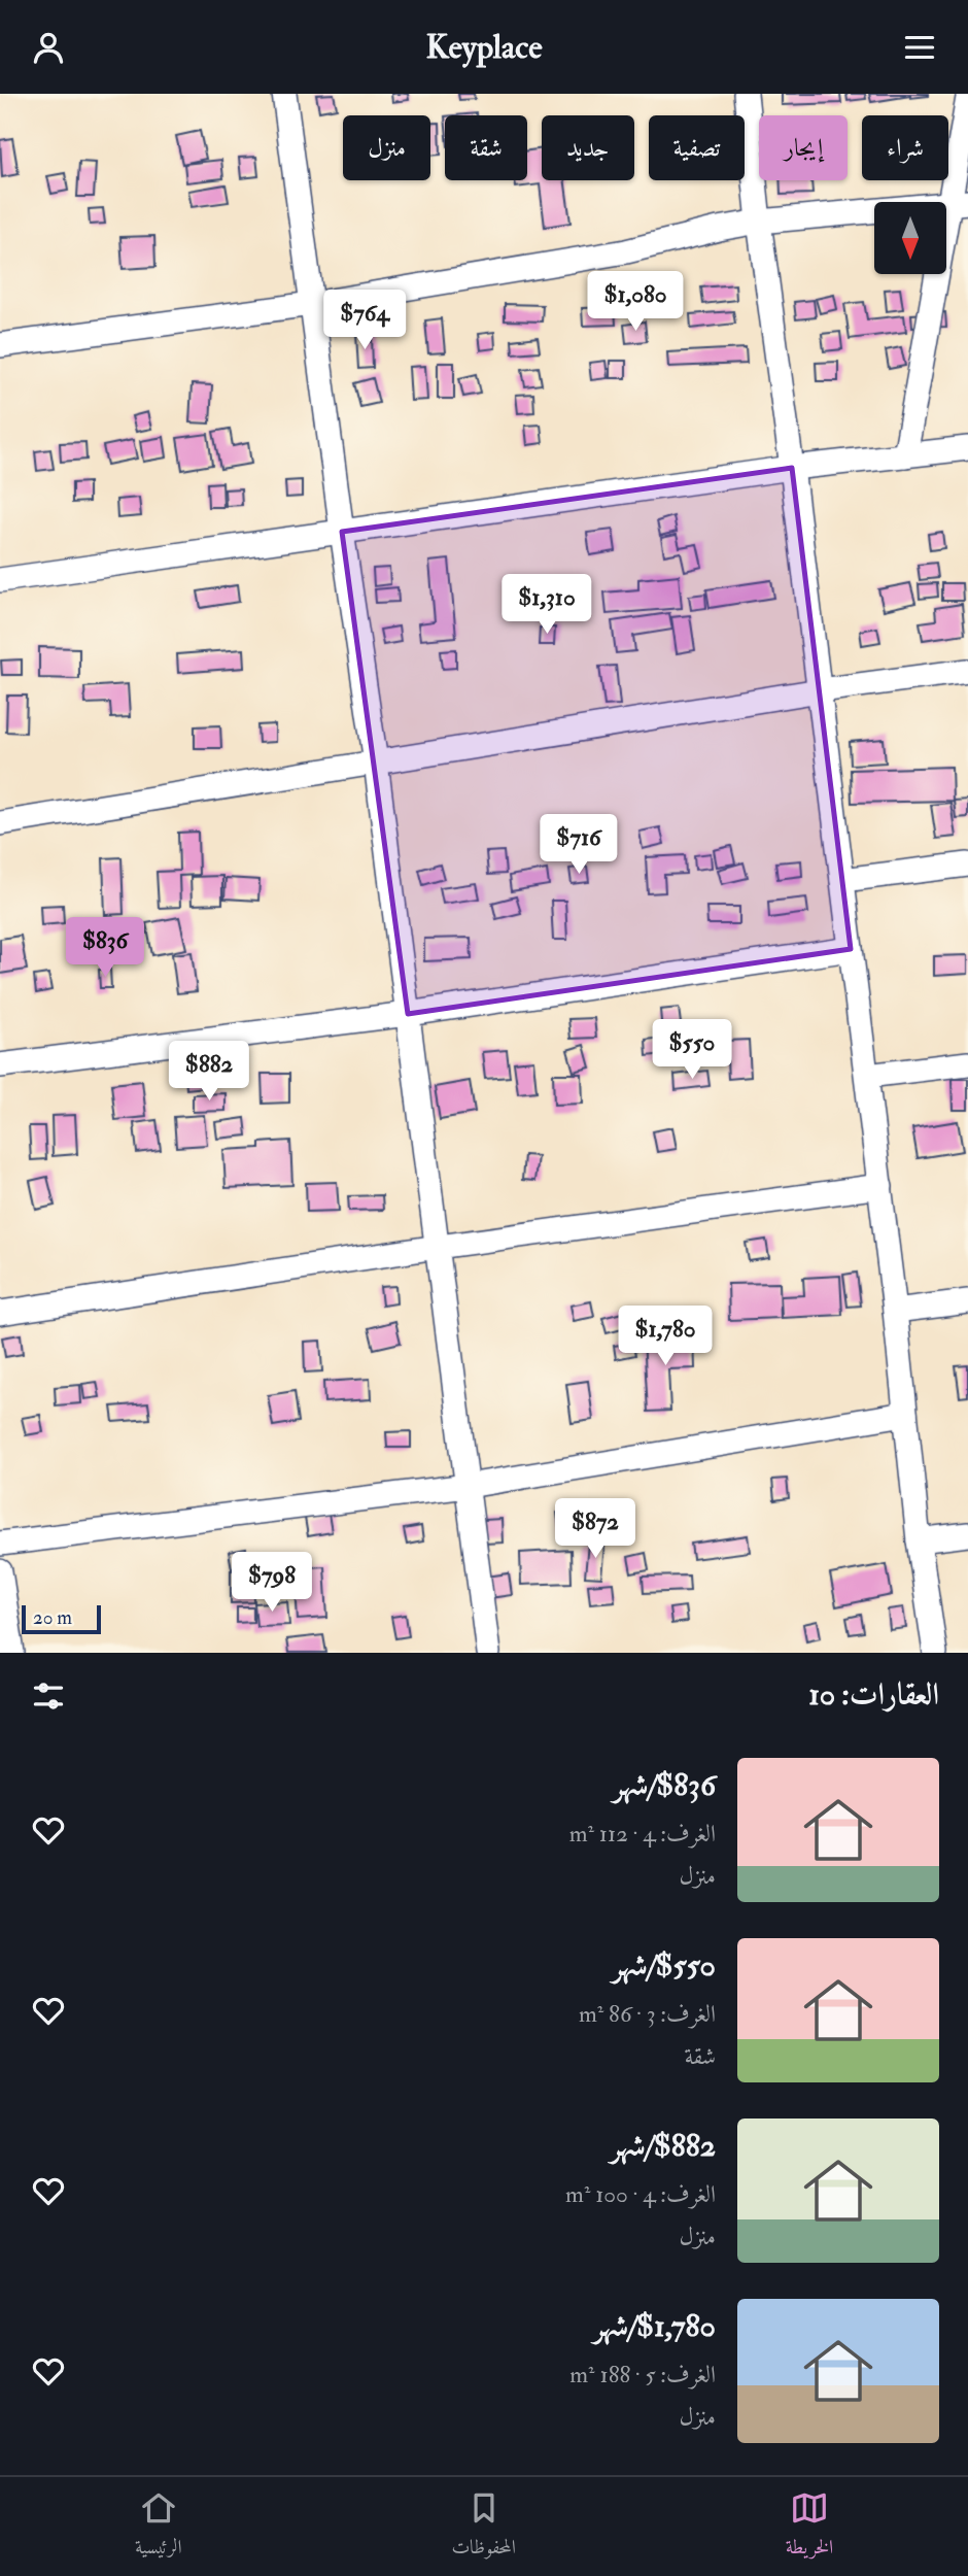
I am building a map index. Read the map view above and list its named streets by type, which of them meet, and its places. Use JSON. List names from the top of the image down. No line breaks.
{"scale_bar":"20 m","north":"bottom","page":{"header":"Keyplace","chip":["شراء","إيجار","تصفية","جديد","شقة","منزل"],"price":["$1,080","$764","$1,310","$716","$836","$550","$882","$1,780","$872","$798"],"scale":"20 m","heading":"العقارات: 10","list":[{"name":"$836/شهر","note":"الغرف: 4 · 112 m² · منزل"},{"name":"$550/شهر","note":"الغرف: 3 · 86 m² · شقة"},{"name":"$882/شهر","note":"الغرف: 4 · 100 m² · منزل"},{"name":"$1,780/شهر","note":"الغرف: 5 · 188 m² · منزل"}],"tabs":["الخريطة","المحفوظات","الرئيسية"]}}
